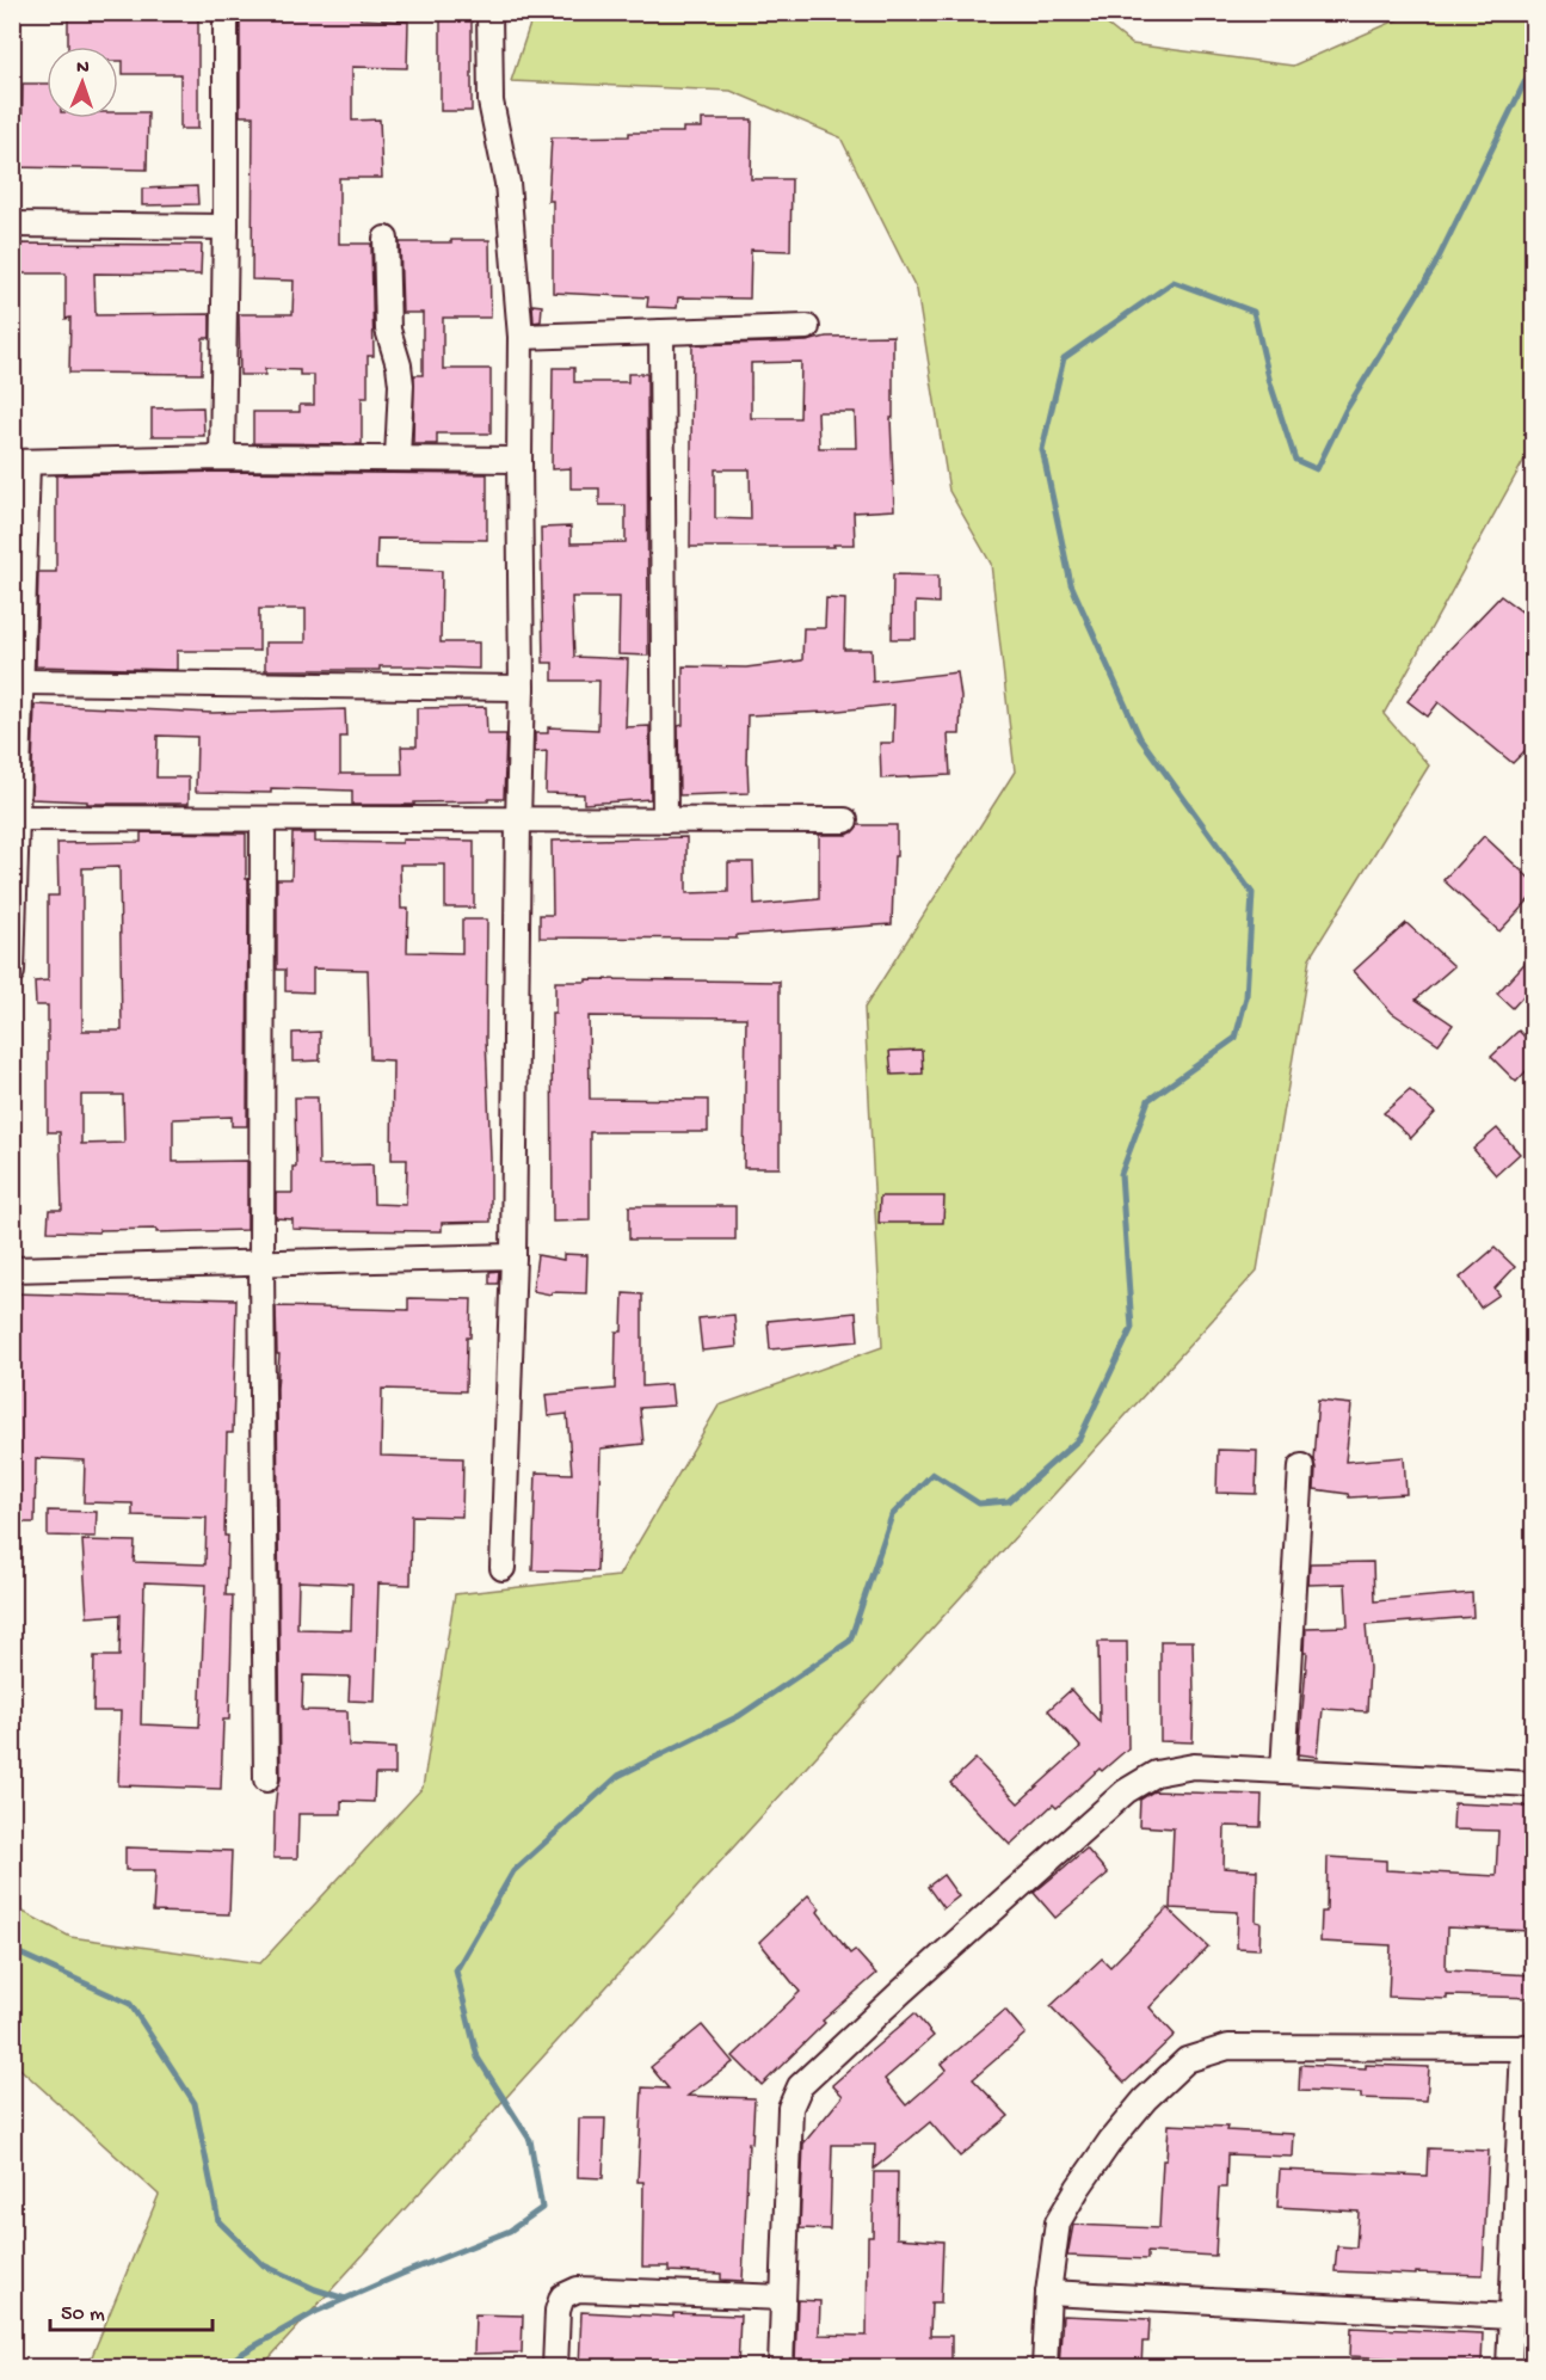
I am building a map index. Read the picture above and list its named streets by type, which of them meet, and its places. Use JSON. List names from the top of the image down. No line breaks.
{"scale_bar":"50 m","north":"top"}
